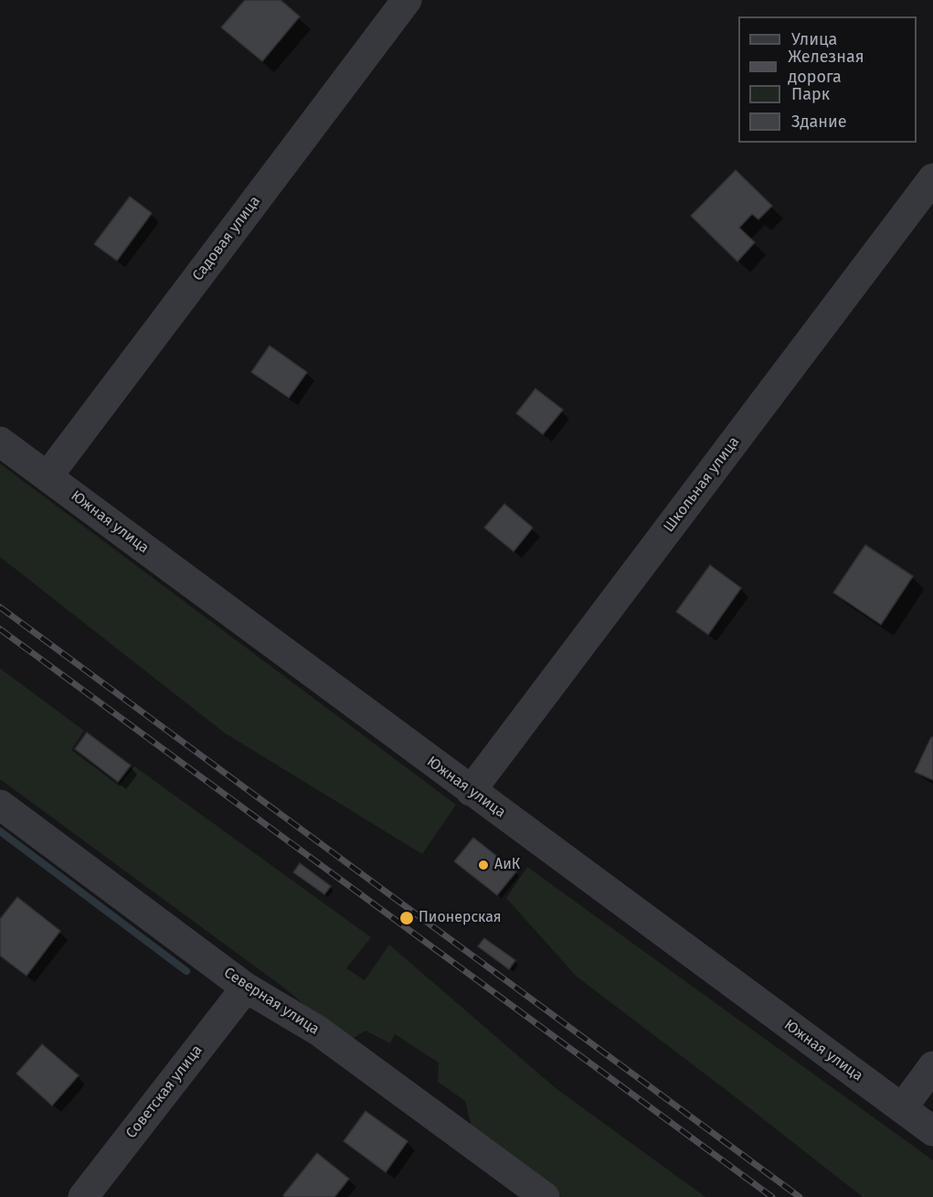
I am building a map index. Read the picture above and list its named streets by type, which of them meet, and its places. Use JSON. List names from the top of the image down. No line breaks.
{"streets":{"street":["Садовая улица","Школьная улица","Южная улица","Северная улица","Советская улица"]},"crossings":[["Садовая улица","Южная улица"],["Школьная улица","Южная улица"],["Северная улица","Советская улица"]],"places":["АиК","Пионерская"],"legend":["Улица","Железная дорога","Парк","Здание"]}
